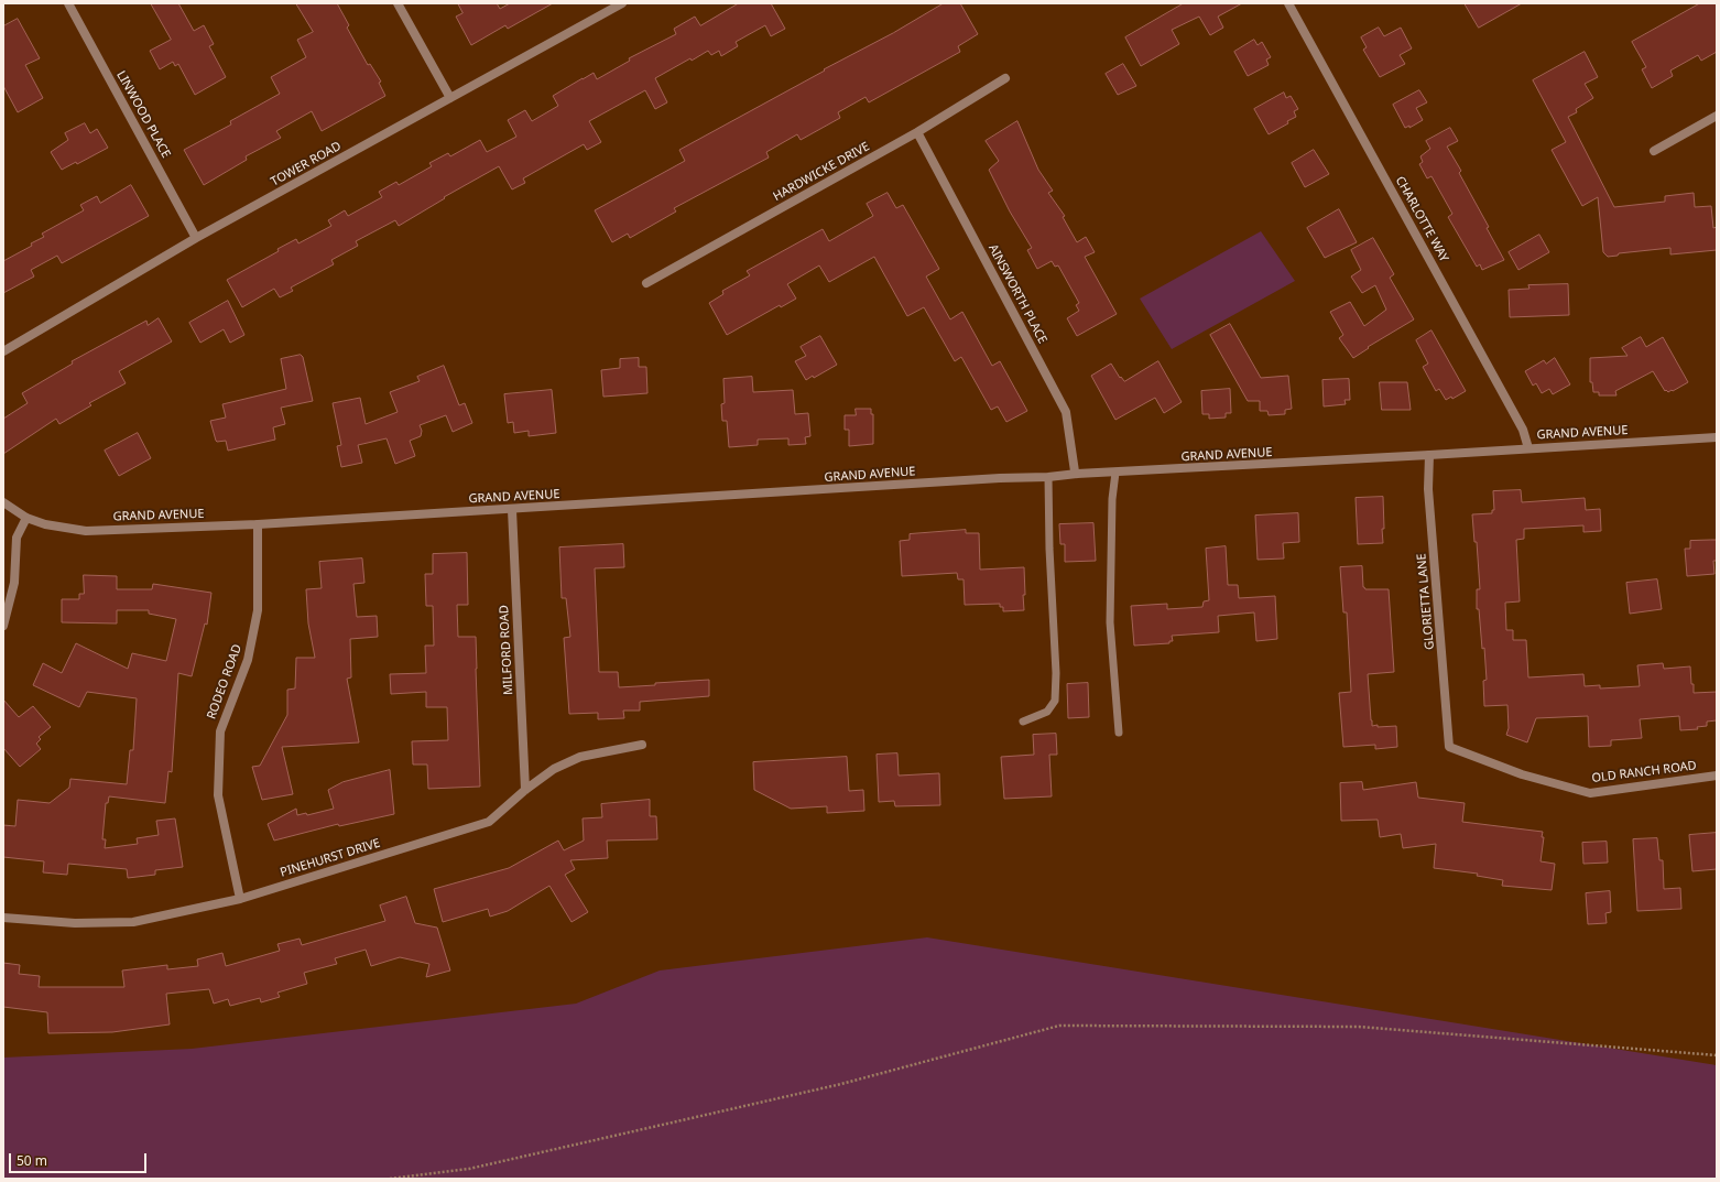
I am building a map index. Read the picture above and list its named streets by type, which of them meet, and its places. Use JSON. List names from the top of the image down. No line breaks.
{"streets":{"street":["LINWOOD PLACE","TOWER ROAD","HARDWICKE DRIVE","CHARLOTTE WAY","AINSWORTH PLACE","GRAND AVENUE","GLORIETTA LANE","MILFORD ROAD","RODEO ROAD","OLD RANCH ROAD","PINEHURST DRIVE"]},"crossings":[["LINWOOD PLACE","TOWER ROAD"],["HARDWICKE DRIVE","AINSWORTH PLACE"],["CHARLOTTE WAY","GRAND AVENUE"],["AINSWORTH PLACE","GRAND AVENUE"],["GRAND AVENUE","GLORIETTA LANE"],["GRAND AVENUE","MILFORD ROAD"],["GRAND AVENUE","RODEO ROAD"],["GLORIETTA LANE","OLD RANCH ROAD"],["MILFORD ROAD","PINEHURST DRIVE"],["RODEO ROAD","PINEHURST DRIVE"]],"scale_bar":"50 m"}
